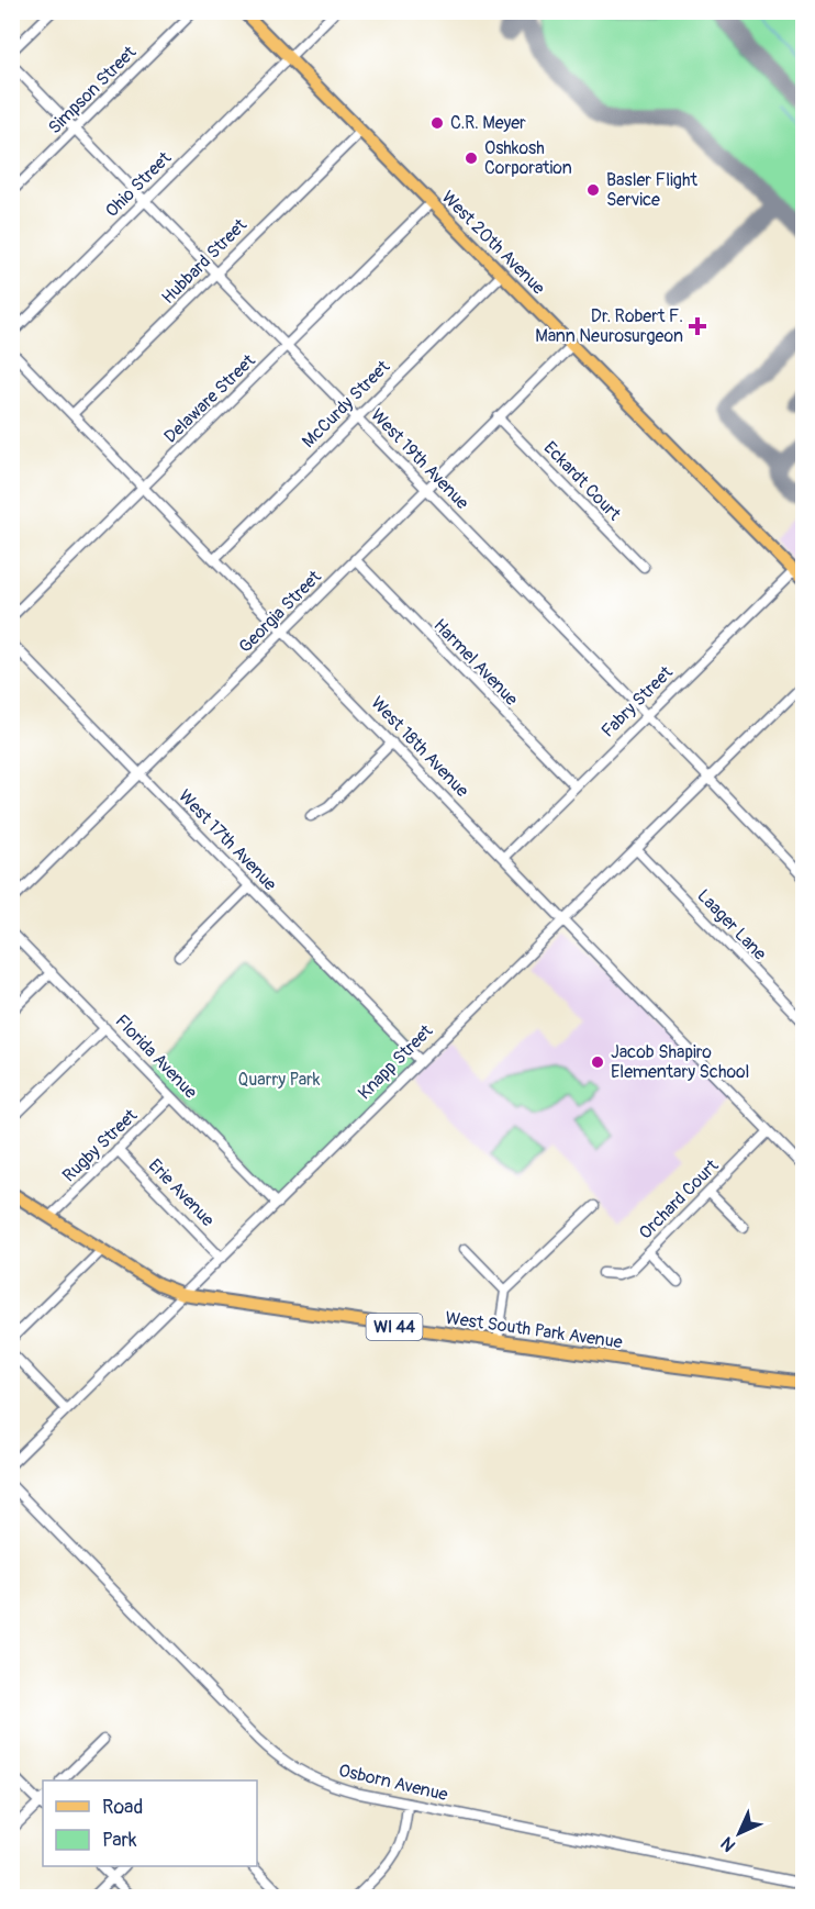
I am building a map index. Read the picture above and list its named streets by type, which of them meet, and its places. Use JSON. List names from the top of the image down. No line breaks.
{"streets":{"main road":["West 20th Avenue","WI 44","West South Park Avenue"],"street":["Simpson Street","Ohio Street","Hubbard Street","Delaware Street","McCurdy Street","West 19th Avenue","Eckardt Court","Georgia Street","Harmel Avenue","Fabry Street","West 18th Avenue","West 17th Avenue","Laager Lane","Florida Avenue","Knapp Street","Rugby Street","Erie Avenue","Orchard Court","Osborn Avenue"]},"crossings":[["Simpson Street","West 19th Avenue"],["Ohio Street","West 20th Avenue"],["Ohio Street","West 19th Avenue"],["West 20th Avenue","Hubbard Street"],["West 20th Avenue","Delaware Street"],["West 20th Avenue","McCurdy Street"],["West 20th Avenue","Georgia Street"],["West 20th Avenue","Fabry Street"],["Hubbard Street","West 19th Avenue"],["Hubbard Street","West 18th Avenue"],["Delaware Street","West 19th Avenue"],["Delaware Street","West 18th Avenue"],["McCurdy Street","West 19th Avenue"],["McCurdy Street","West 18th Avenue"],["West 19th Avenue","Georgia Street"],["West 19th Avenue","Fabry Street"],["West 19th Avenue","Knapp Street"],["Eckardt Court","Georgia Street"],["Georgia Street","Harmel Avenue"],["Georgia Street","West 18th Avenue"],["Georgia Street","West 17th Avenue"],["Harmel Avenue","Fabry Street"],["Fabry Street","West 18th Avenue"],["West 18th Avenue","Knapp Street"],["West 18th Avenue","Orchard Court"],["West 17th Avenue","Knapp Street"],["Laager Lane","Knapp Street"],["Florida Avenue","Knapp Street"],["Florida Avenue","Rugby Street"],["Knapp Street","Erie Avenue"],["Knapp Street","West South Park Avenue"],["Rugby Street","Erie Avenue"],["Rugby Street","West South Park Avenue"]],"parks":["Quarry Park"],"places":{"other":["C.R. Meyer","Oshkosh Corporation","Basler Flight Service","Jacob Shapiro Elementary School"],"health":["Dr. Robert F. Mann Neurosurgeon"]},"legend":["Road","Park"],"north":"bottom left"}
